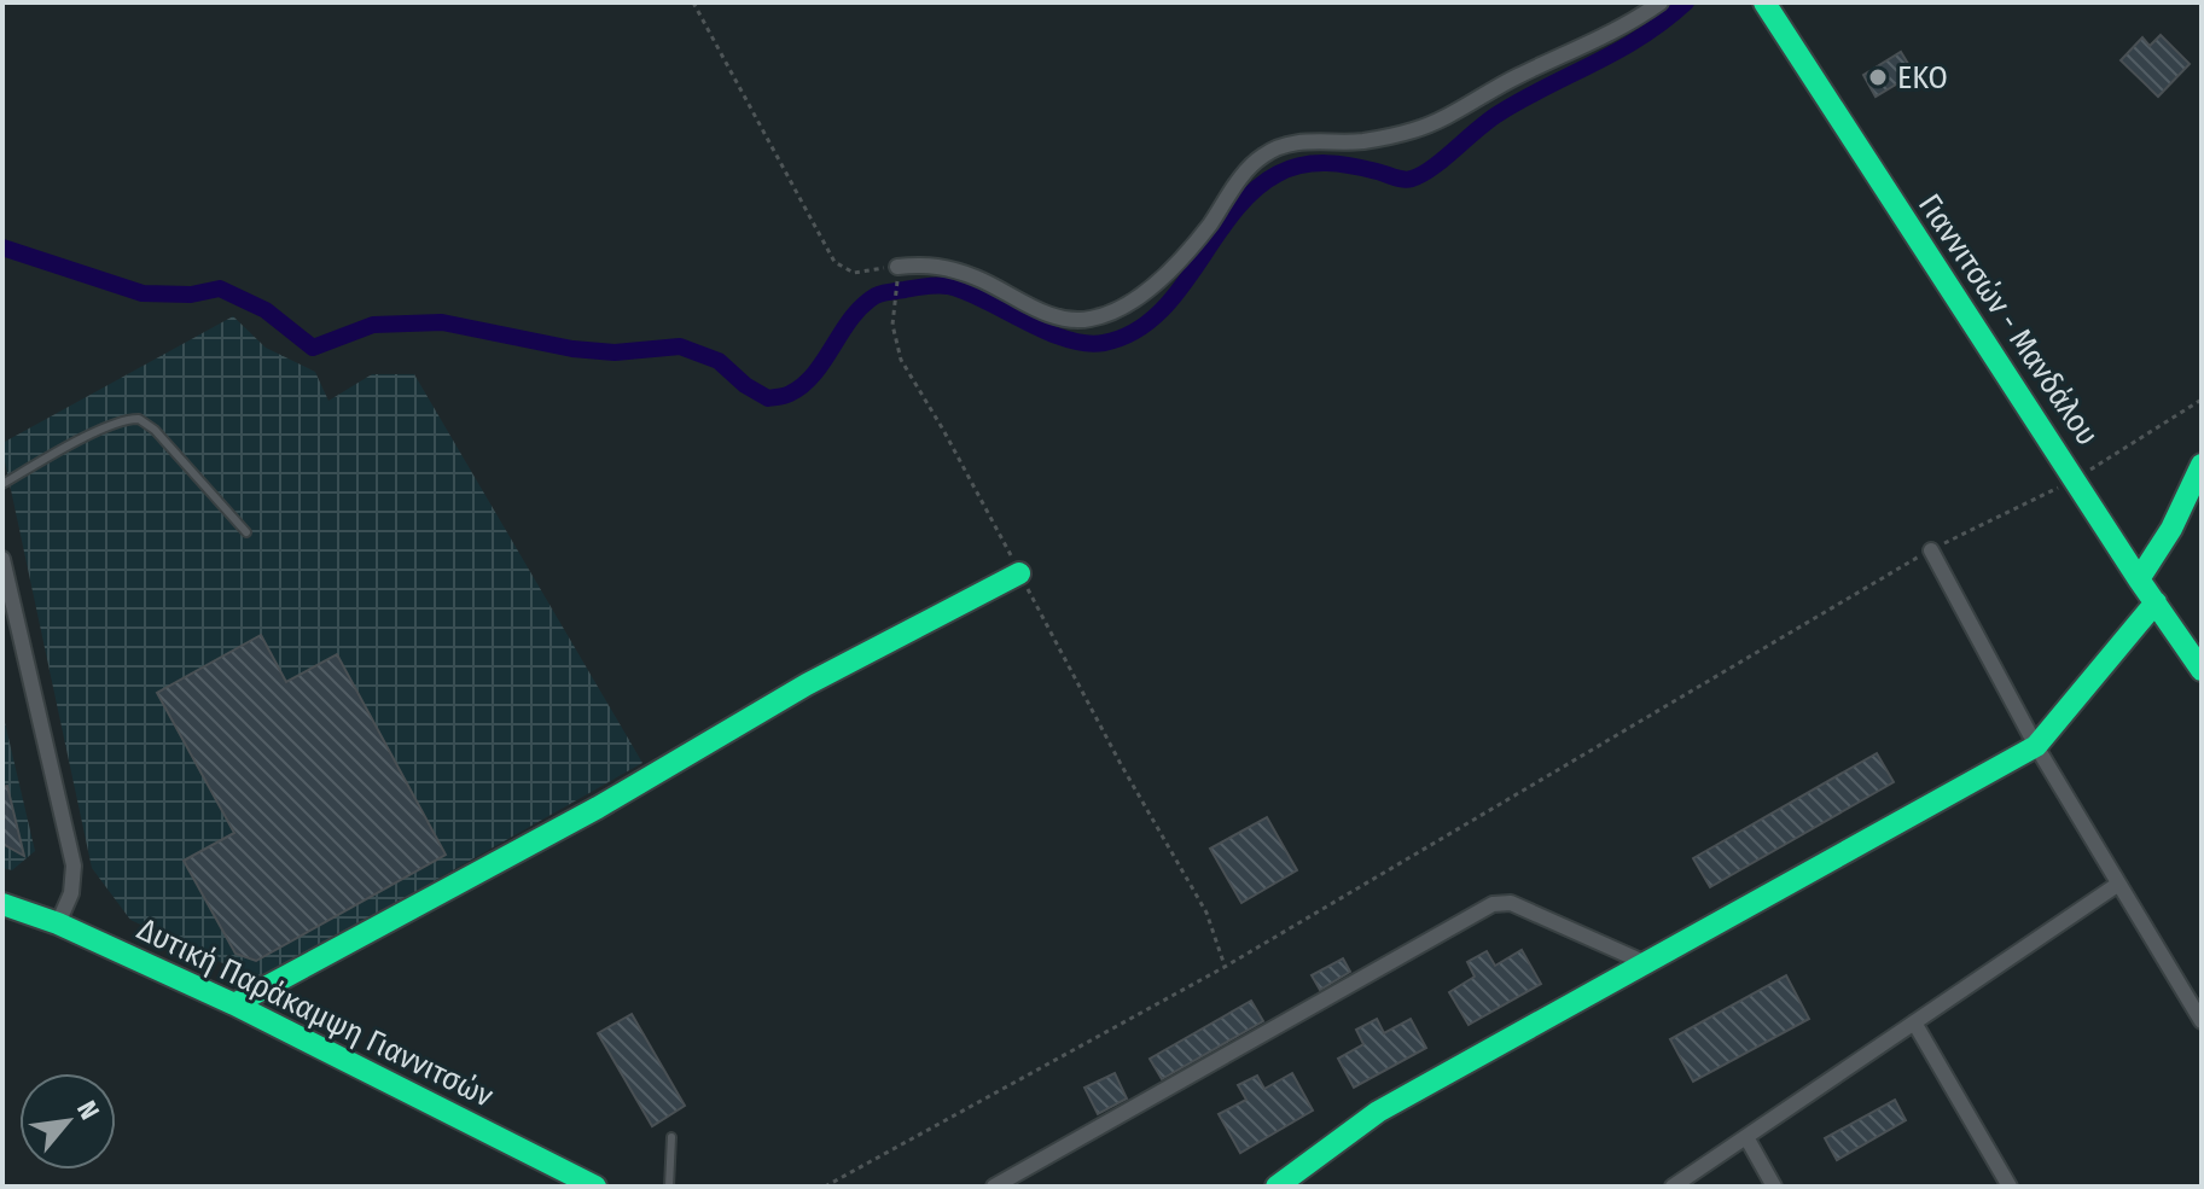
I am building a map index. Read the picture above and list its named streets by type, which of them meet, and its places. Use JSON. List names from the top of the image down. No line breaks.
{"streets":{"street":["Γιαννιτσών - Μανδάλου","Δυτική Παράκαμψη Γιαννιτσών"]},"places":["EKO"],"north":"top right"}
